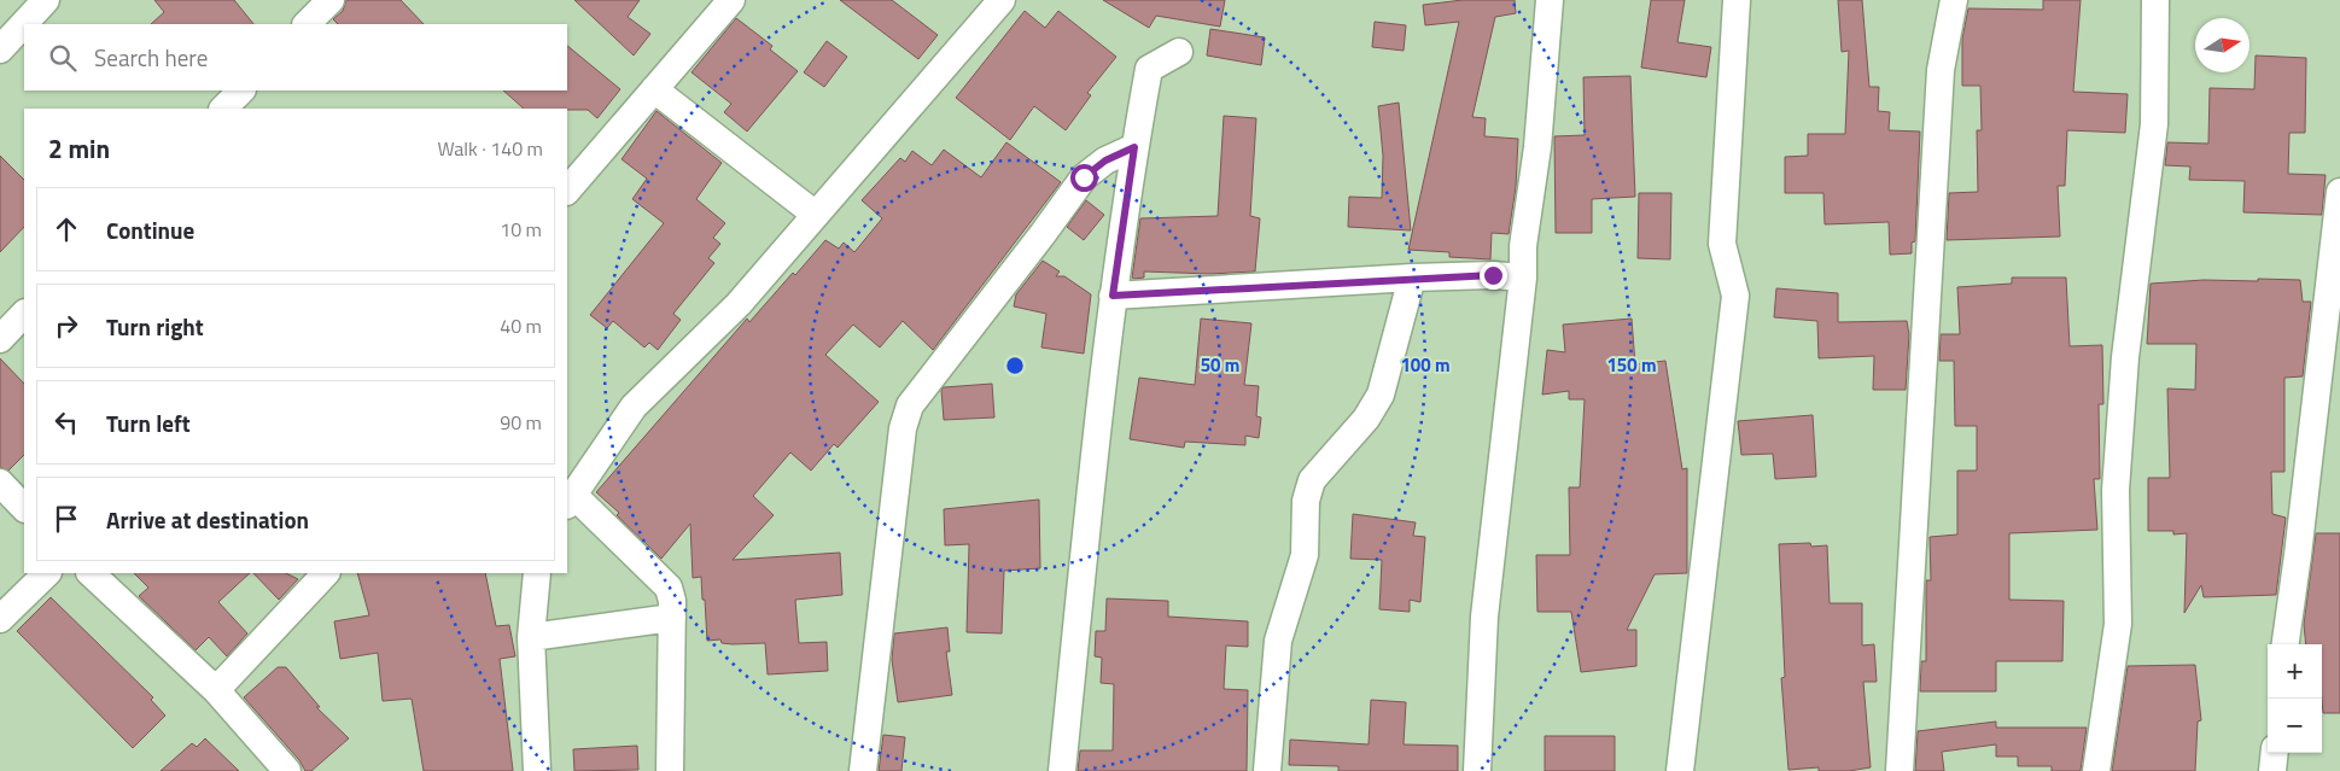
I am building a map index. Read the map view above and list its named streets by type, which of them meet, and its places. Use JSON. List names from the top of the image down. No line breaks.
{"north":"right","page":{"search":"Search here","heading":["2 min","Walk · 140 m"],"list":[["Continue","10 m"],["Turn right","40 m"],["Turn left","90 m"],"Arrive at destination"],"map_buttons":["+","−"]},"rings":["50 m","100 m","150 m"]}
